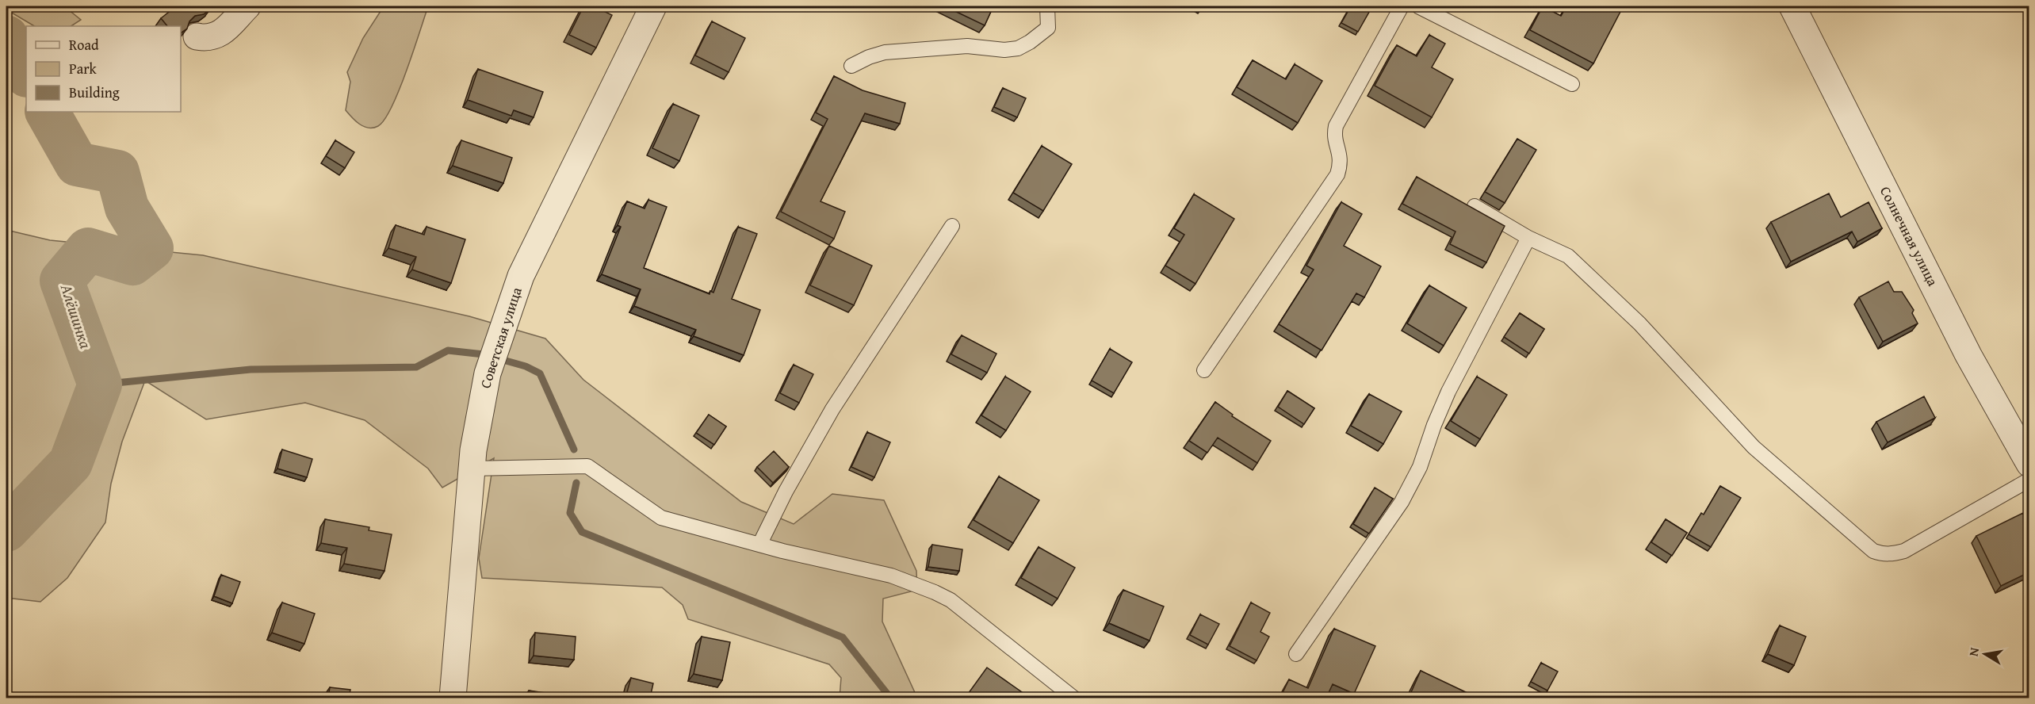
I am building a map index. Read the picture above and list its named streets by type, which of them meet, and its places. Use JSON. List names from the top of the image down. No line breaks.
{"streets":{"street":["Солнечная улица","Советская улица"]},"water":["Алёшинка"],"legend":["Road","Park","Building"],"north":"left"}
